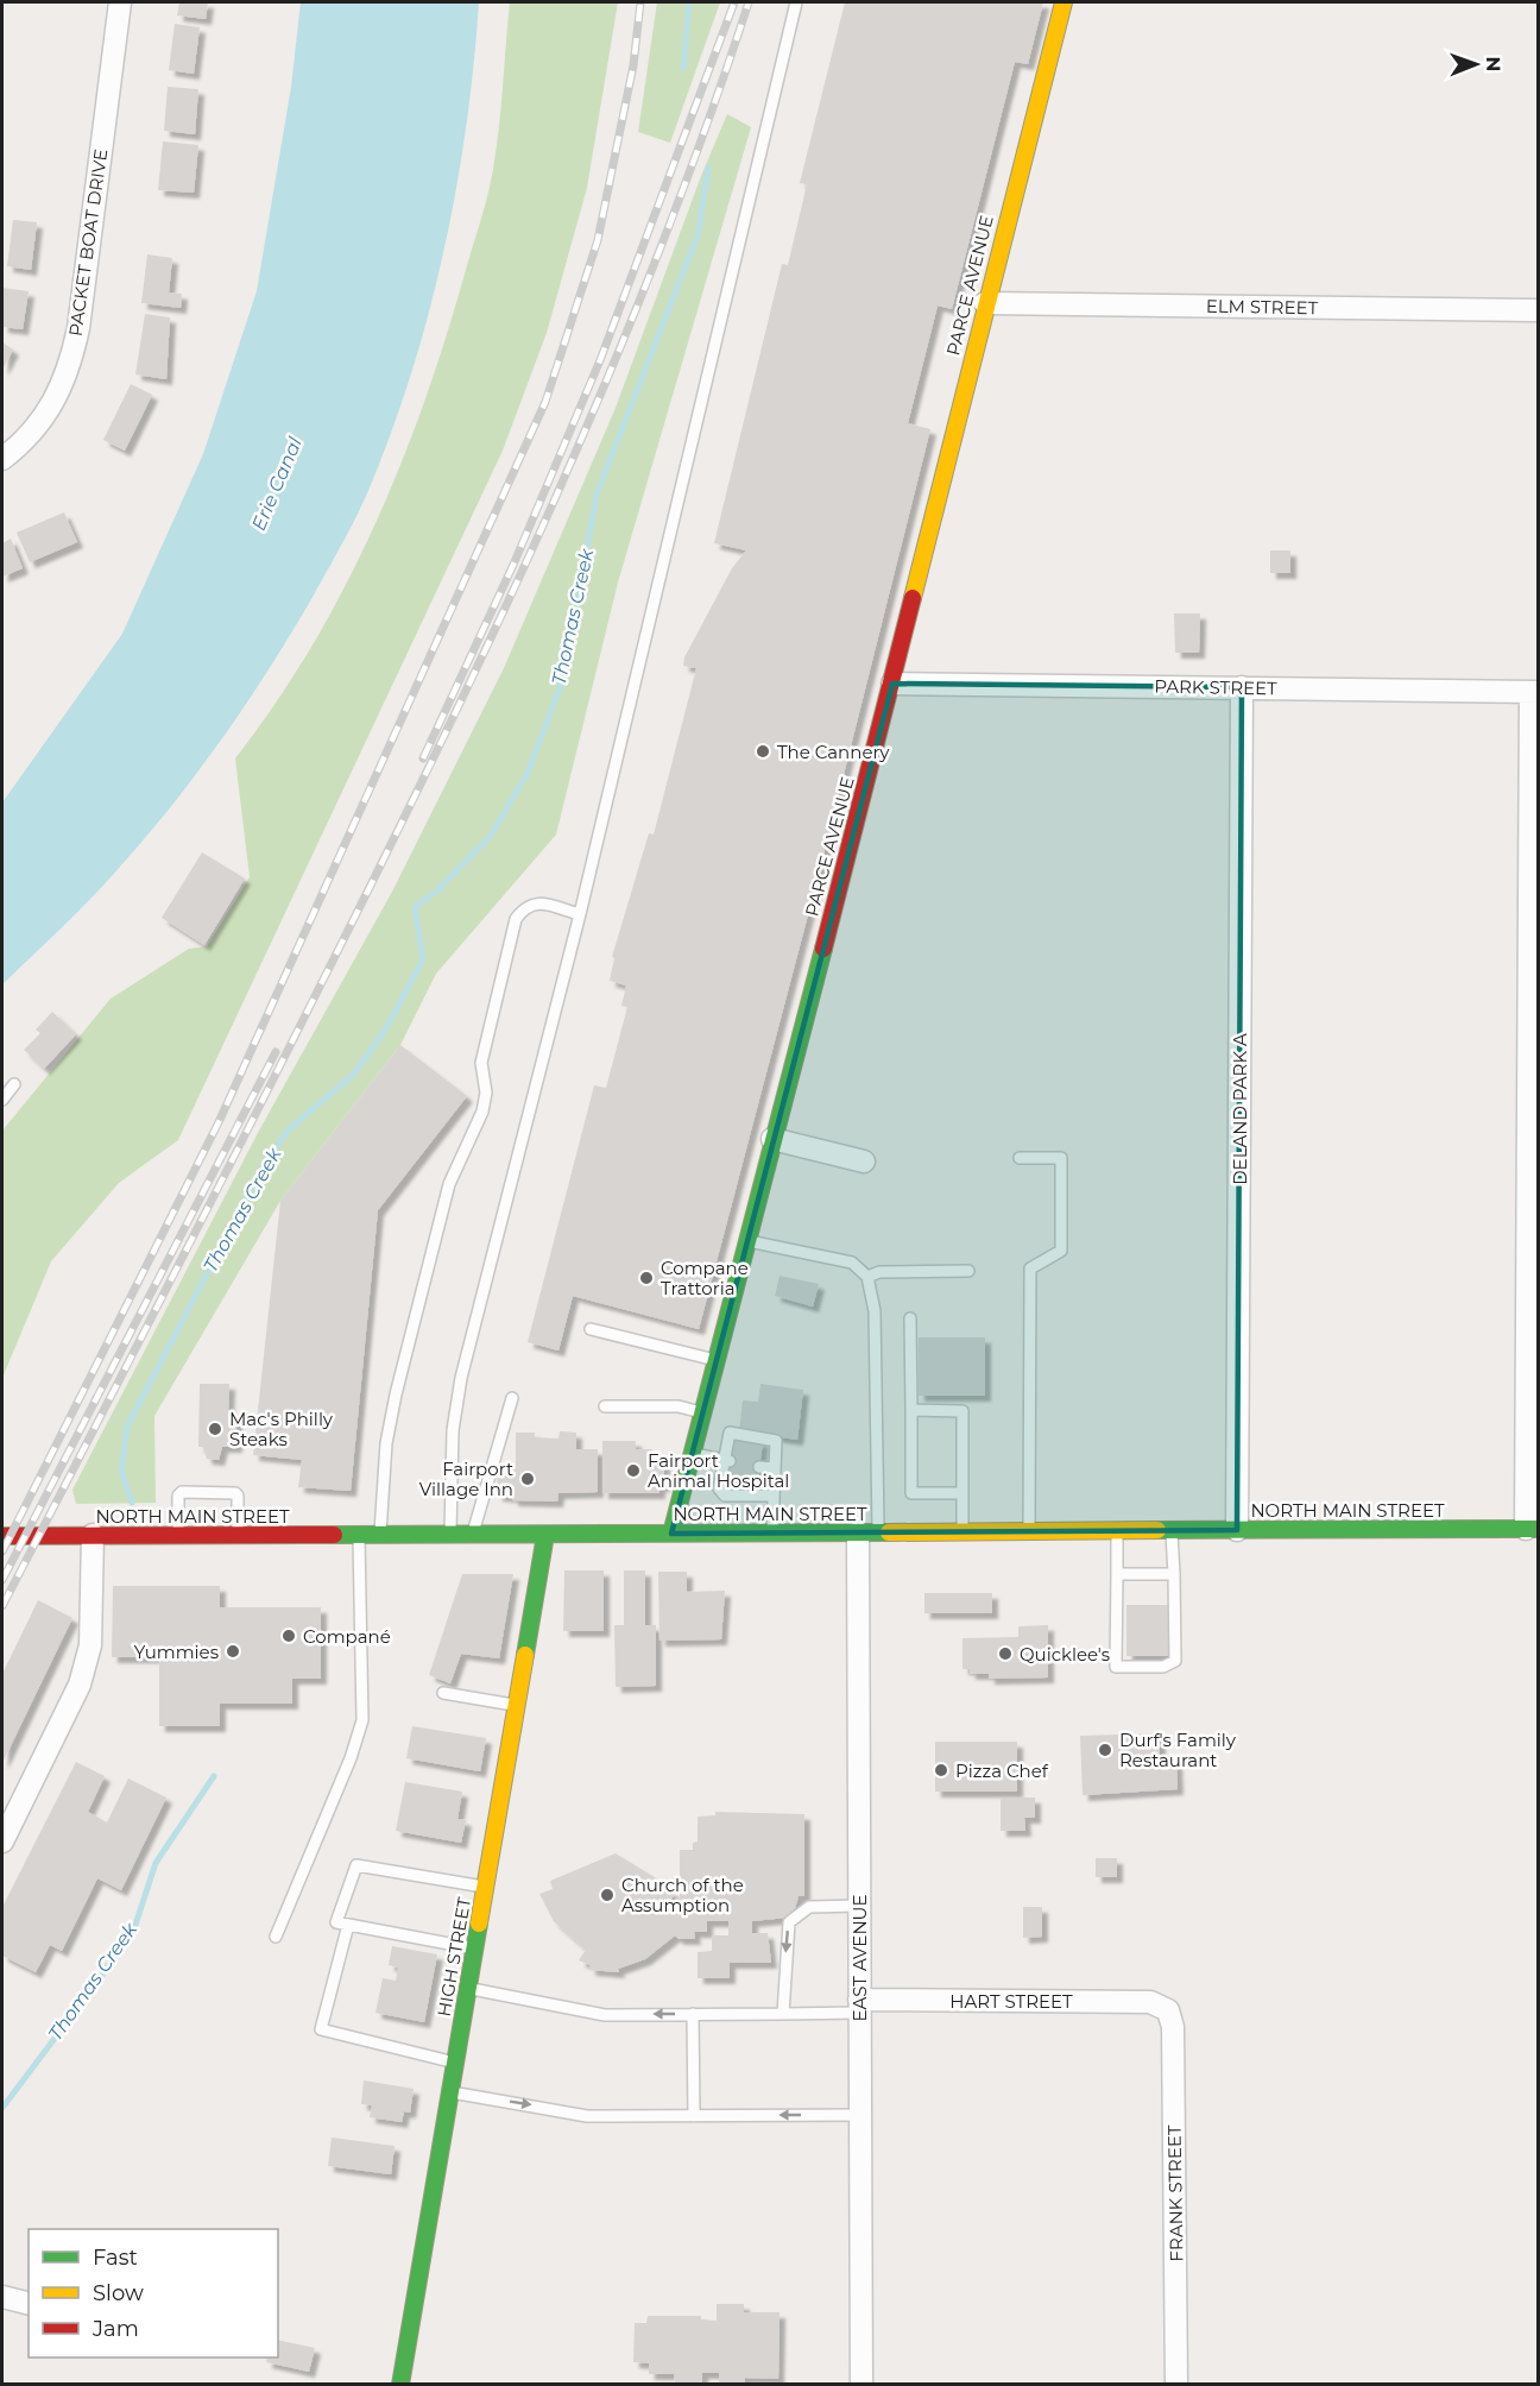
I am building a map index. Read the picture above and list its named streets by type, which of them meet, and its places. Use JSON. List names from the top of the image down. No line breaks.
{"streets":{"street":["PACKET BOAT DRIVE","PARCE AVENUE","ELM STREET","PARK STREET","DELAND PARK A","NORTH MAIN STREET","HIGH STREET","EAST AVENUE","HART STREET","FRANK STREET"]},"crossings":[["PARCE AVENUE","ELM STREET"],["PARCE AVENUE","PARK STREET"],["PARCE AVENUE","NORTH MAIN STREET"],["PARK STREET","DELAND PARK A"],["DELAND PARK A","NORTH MAIN STREET"],["NORTH MAIN STREET","HIGH STREET"],["NORTH MAIN STREET","EAST AVENUE"],["EAST AVENUE","HART STREET"],["HART STREET","FRANK STREET"]],"water":["Erie Canal","Thomas Creek"],"places":["The Cannery","Compane Trattoria","Mac's Philly Steaks","Fairport Animal Hospital","Fairport Village Inn","Compané","Yummies","Quicklee's","Durf's Family Restaurant","Pizza Chef","Church of the Assumption"],"legend":["Fast","Slow","Jam"],"north":"right"}
